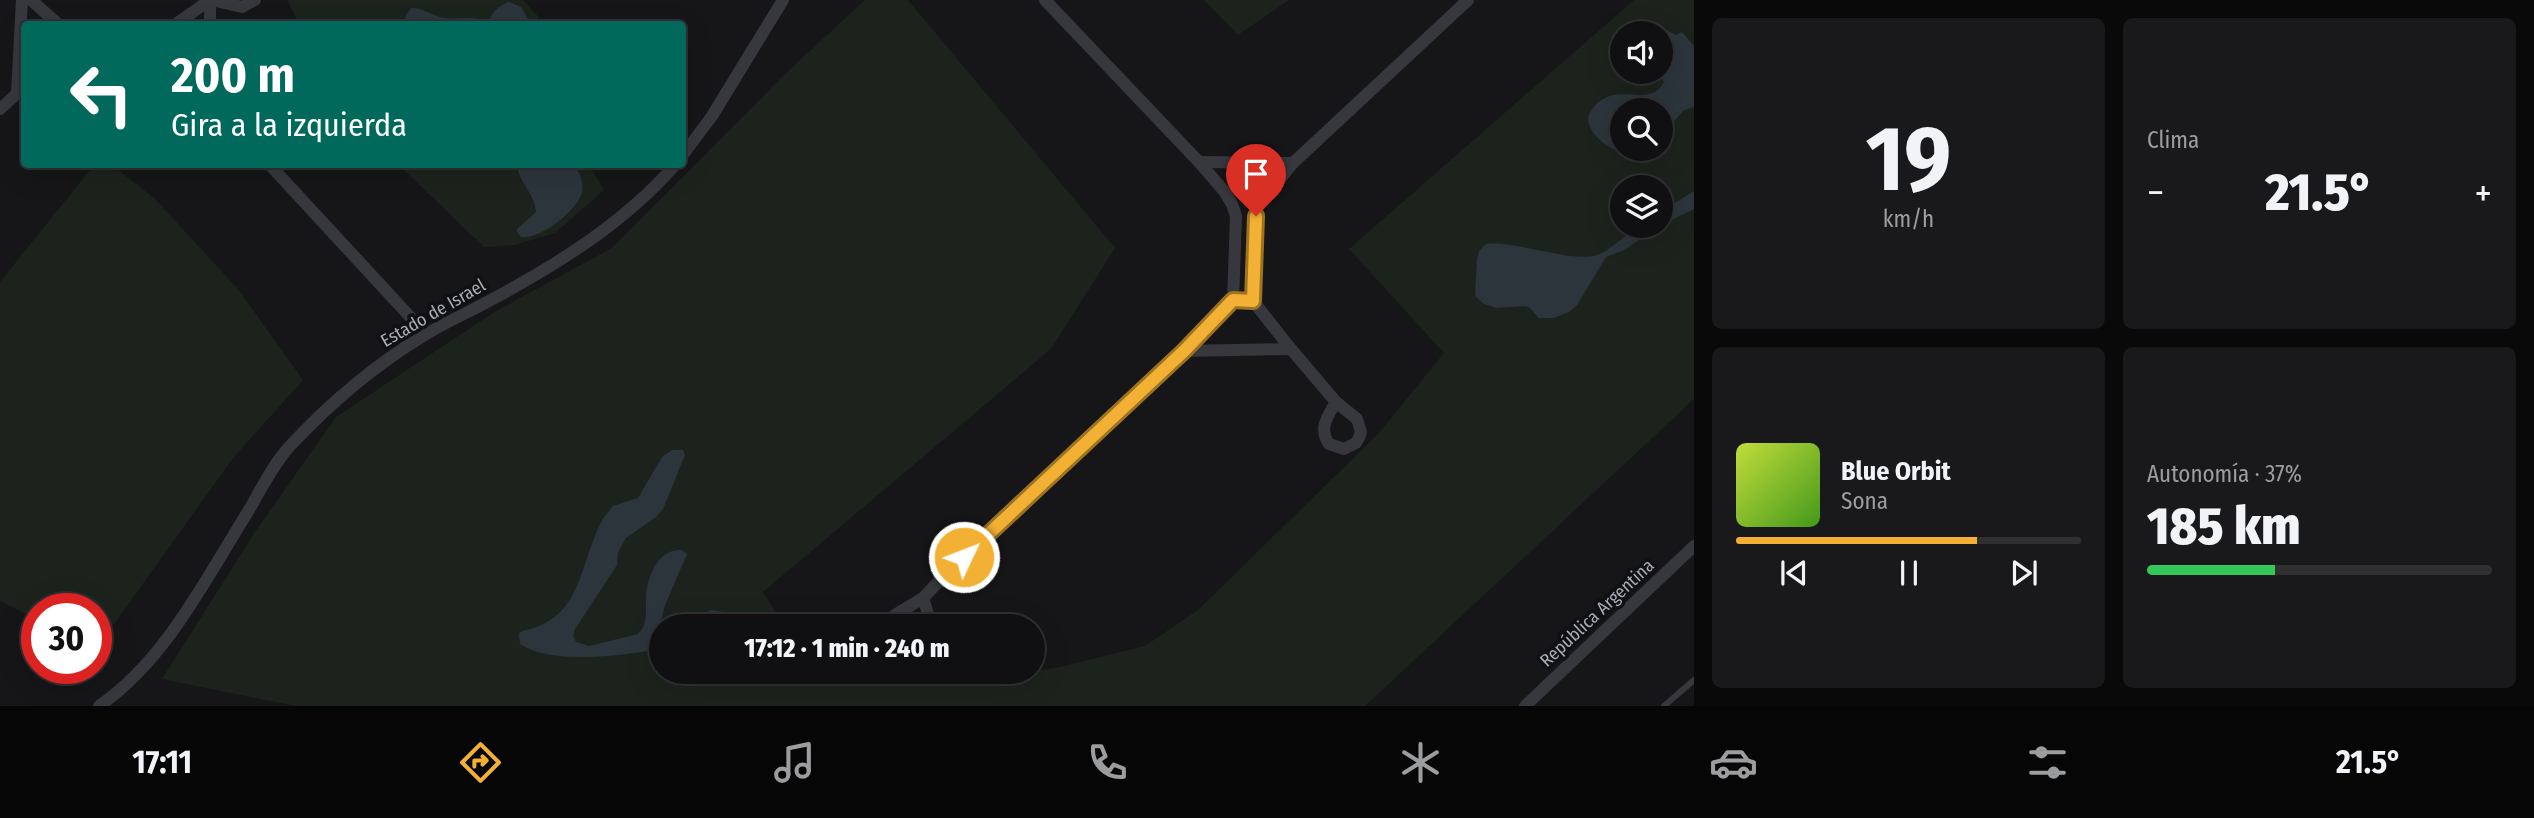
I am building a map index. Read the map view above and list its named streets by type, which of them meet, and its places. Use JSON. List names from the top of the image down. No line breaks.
{"streets":{"street":["Estado de Israel","República Argentina"]},"page":{"tile":[["19","km/h"],"Clima",["Autonomía · 37%","185 km"]],"turn":["200 m","Gira a la izquierda"],"heat":["−","21.5°","+"],"song":["Blue Orbit","Sona"],"limit":"30","trip":"17:12 · 1 min · 240 m","tabs":["17:11","21.5°"]}}
